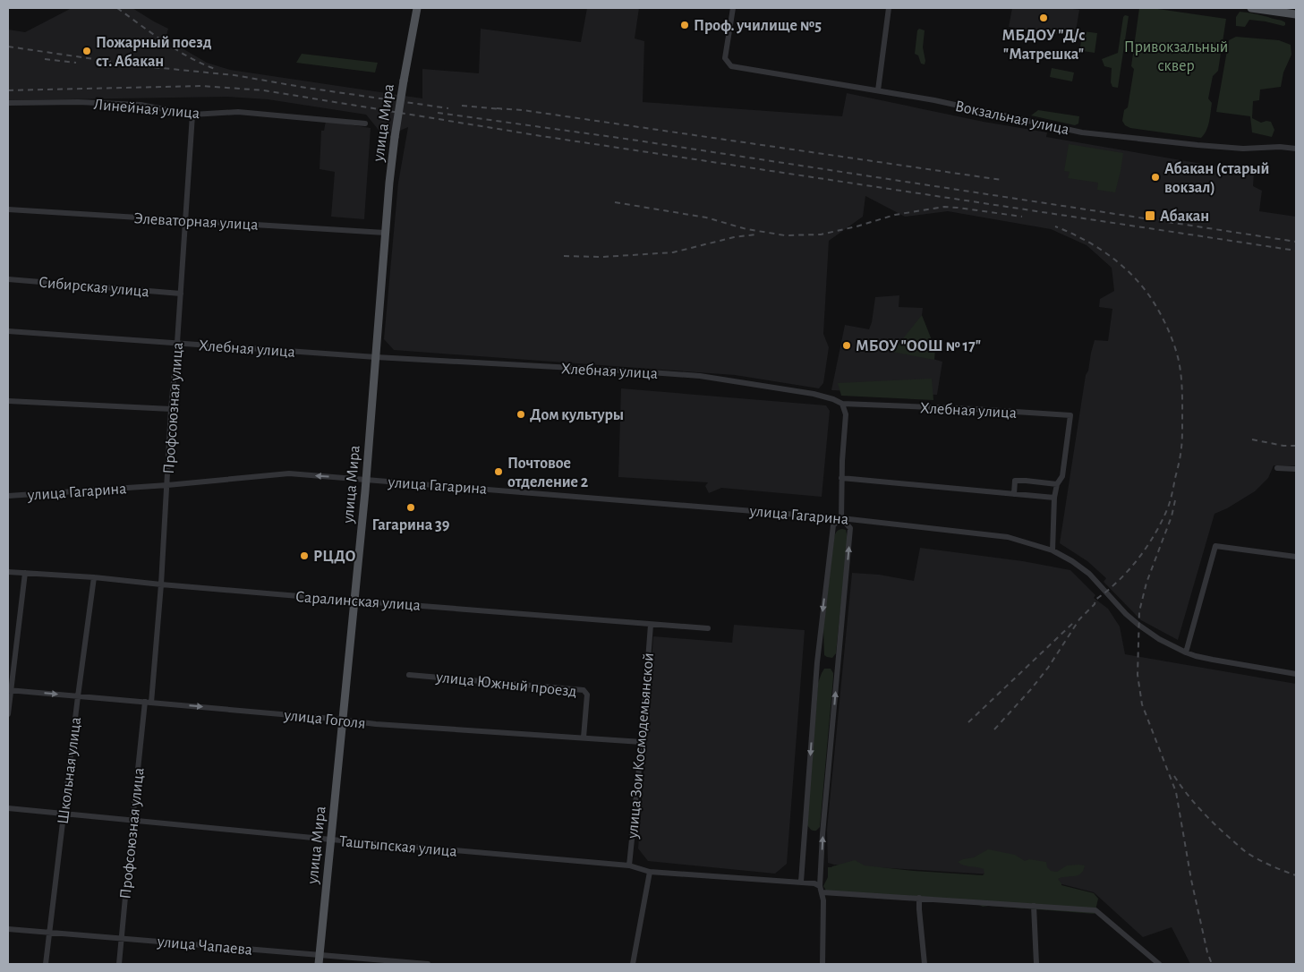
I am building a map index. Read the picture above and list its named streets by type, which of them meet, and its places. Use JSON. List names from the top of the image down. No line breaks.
{"streets":{"main road":["улица Мира"],"street":["Линейная улица","Вокзальная улица","Элеваторная улица","Сибирская улица","Хлебная улица","Профсоюзная улица","улица Гагарина","Саралинская улица","улица Южный проезд","улица Гоголя","улица Зои Космодемьянской","Школьная улица","Таштыпская улица","улица Чапаева"]},"crossings":[["Линейная улица","Профсоюзная улица"],["улица Мира","Элеваторная улица"],["улица Мира","Хлебная улица"],["улица Мира","улица Гагарина"],["улица Мира","Саралинская улица"],["улица Мира","улица Гоголя"],["улица Мира","Таштыпская улица"],["улица Мира","улица Чапаева"],["Элеваторная улица","Профсоюзная улица"],["Сибирская улица","Профсоюзная улица"],["Хлебная улица","Профсоюзная улица"],["Хлебная улица","улица Гагарина"],["Профсоюзная улица","улица Гагарина"],["Профсоюзная улица","Саралинская улица"],["Профсоюзная улица","улица Гоголя"],["Профсоюзная улица","Таштыпская улица"],["Профсоюзная улица","улица Чапаева"],["Саралинская улица","улица Зои Космодемьянской"],["Саралинская улица","Школьная улица"],["улица Южный проезд","улица Гоголя"],["улица Гоголя","улица Зои Космодемьянской"],["улица Гоголя","Школьная улица"],["улица Зои Космодемьянской","Таштыпская улица"],["Школьная улица","Таштыпская улица"],["Школьная улица","улица Чапаева"]],"one_way":["улица Гоголя"],"parks":["Привокзальный сквер"],"places":{"other":["МБДОУ \"Д/с \"Матрешка\"","Проф. училище №5","Пожарный поезд ст. Абакан","Абакан (старый вокзал)","МБОУ \"ООШ № 17\"","Дом культуры","Почтовое отделение 2","Гагарина 39","РЦДО"],"transit":["Абакан"]}}
